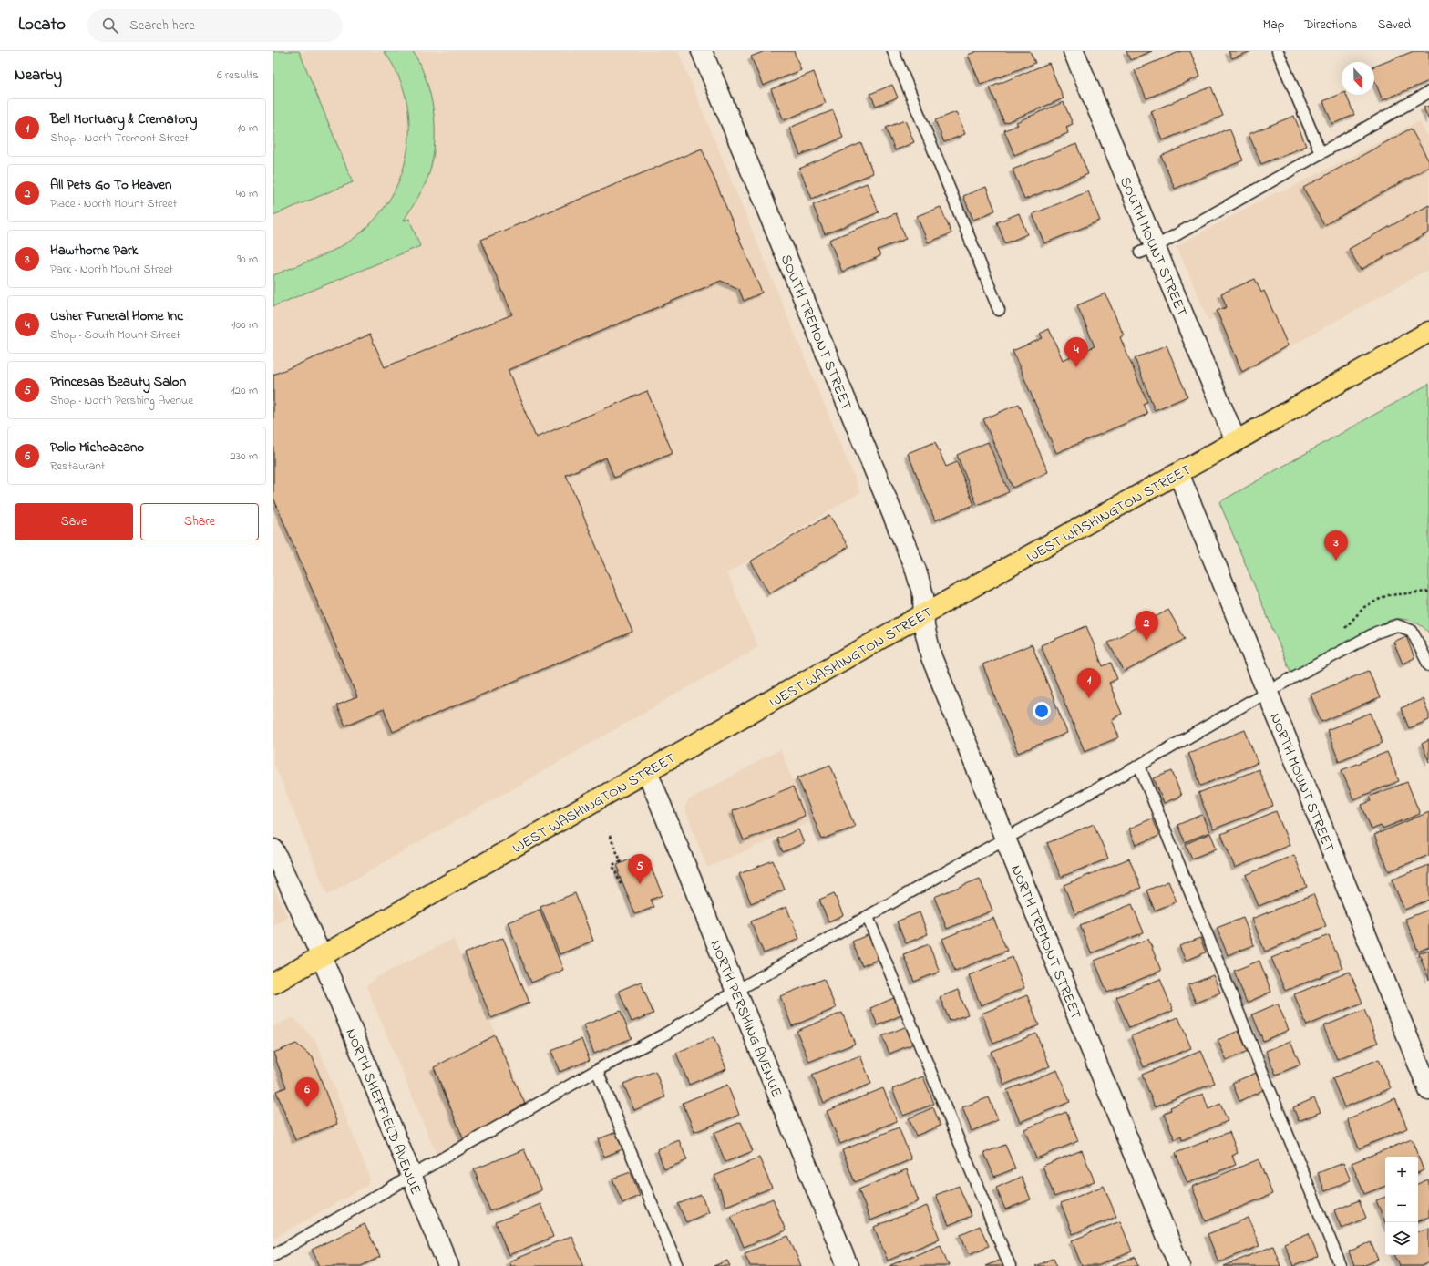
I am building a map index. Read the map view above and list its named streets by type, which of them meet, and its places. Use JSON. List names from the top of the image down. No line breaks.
{"streets":{"main road":["WEST WASHINGTON STREET"],"street":["SOUTH MOUNT STREET","SOUTH TREMONT STREET","NORTH MOUNT STREET","NORTH TREMONT STREET","NORTH PERSHING AVENUE","NORTH SHEFFIELD AVENUE"]},"crossings":[["SOUTH MOUNT STREET","WEST WASHINGTON STREET"],["SOUTH TREMONT STREET","WEST WASHINGTON STREET"],["SOUTH TREMONT STREET","NORTH TREMONT STREET"],["WEST WASHINGTON STREET","NORTH MOUNT STREET"],["WEST WASHINGTON STREET","NORTH TREMONT STREET"],["WEST WASHINGTON STREET","NORTH PERSHING AVENUE"],["WEST WASHINGTON STREET","NORTH SHEFFIELD AVENUE"]],"north":"bottom","page":{"header":"Locato","search":"Search here","nav":["Map","Directions","Saved"],"heading":["Nearby","6 results"],"list":[{"mark":"1","name":"Bell Mortuary & Crematory","note":"Shop · North Tremont Street","value":"10 m"},{"mark":"2","name":"All Pets Go To Heaven","note":"Place · North Mount Street","value":"40 m"},{"mark":"3","name":"Hawthorne Park","note":"Park · North Mount Street","value":"90 m"},{"mark":"4","name":"Usher Funeral Home Inc","note":"Shop · South Mount Street","value":"100 m"},{"mark":"5","name":"Princesas Beauty Salon","note":"Shop · North Pershing Avenue","value":"120 m"},{"mark":"6","name":"Pollo Michoacano","note":"Restaurant","value":"230 m"}],"pins":["4","3","2","1","5","6"],"buttons":["Save","Share"],"map_buttons":["+","−"]}}
